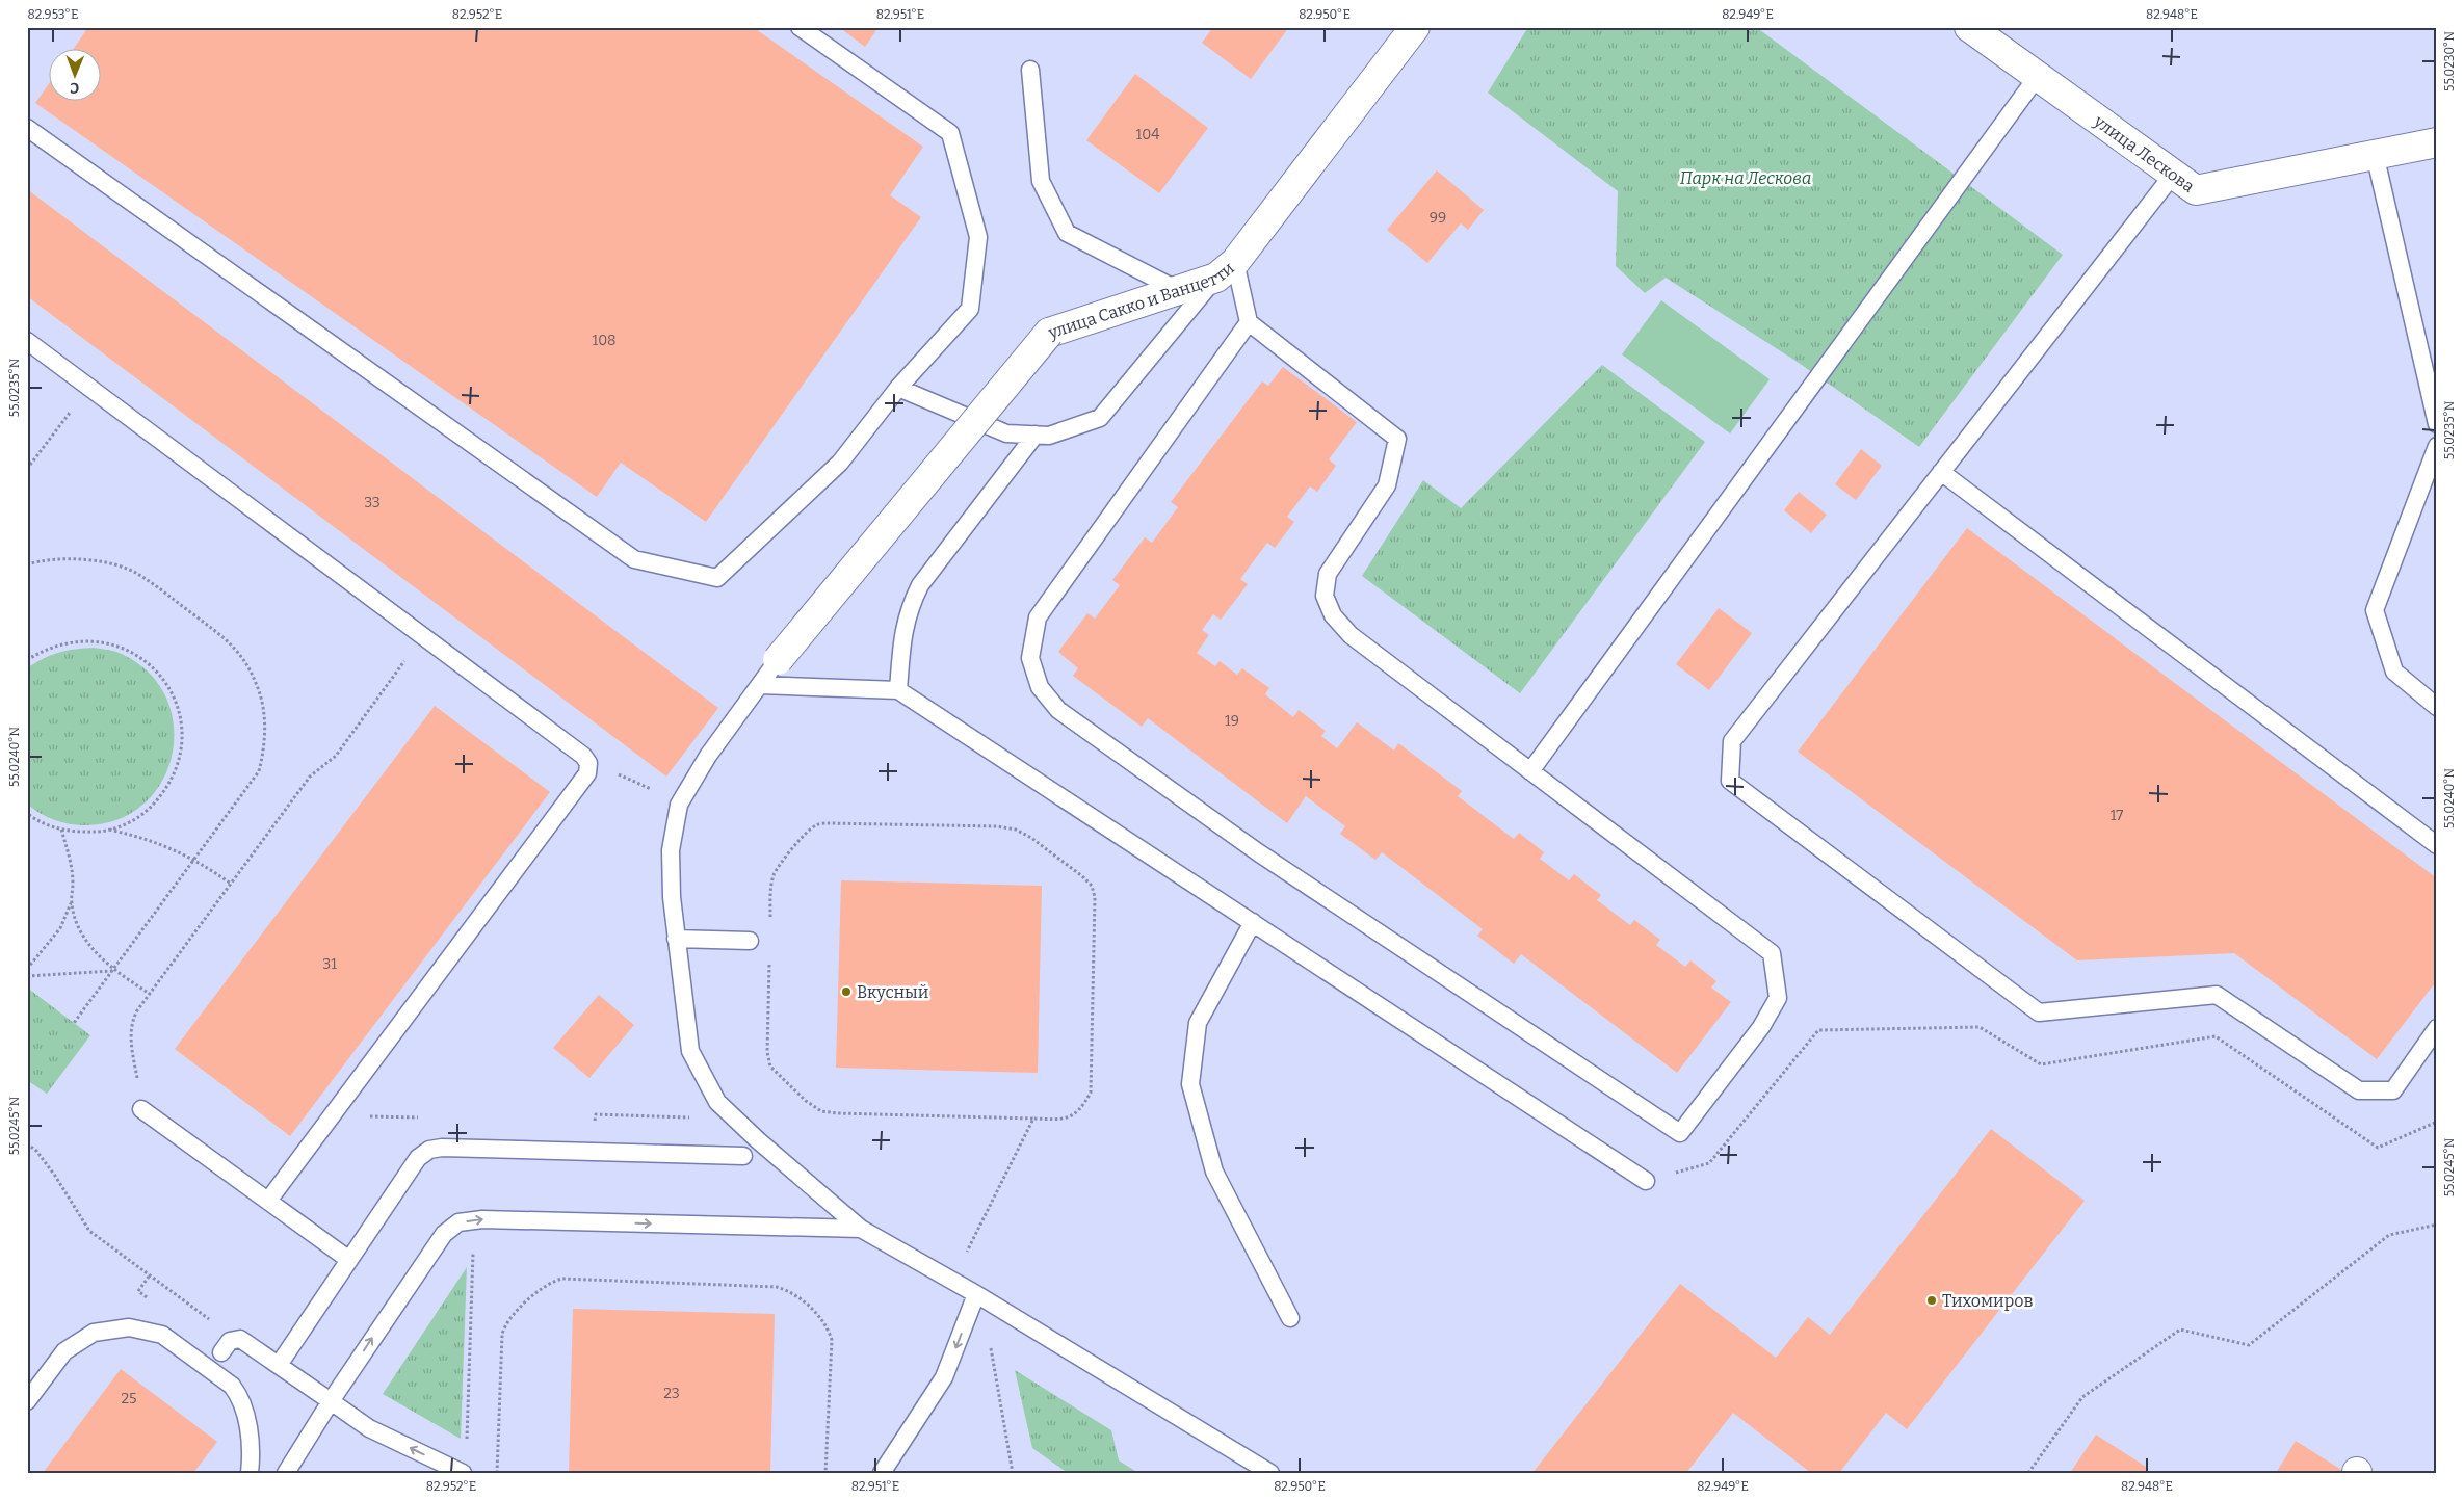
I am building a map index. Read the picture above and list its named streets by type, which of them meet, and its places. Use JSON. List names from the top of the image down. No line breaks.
{"streets":{"street":["улица Лескова","улица Сакко и Ванцетти"]},"parks":["Парк на Лескова"],"places":["Вкусный","Тихомиров"],"house_numbers":["104","99","108","33","19","17","31","23","25"],"north":"bottom","coordinates":["82.953°E","82.952°E","82.951°E","82.950°E","82.949°E","82.948°E","55.0230°N","55.0235°N","55.0240°N","55.0245°N"]}
